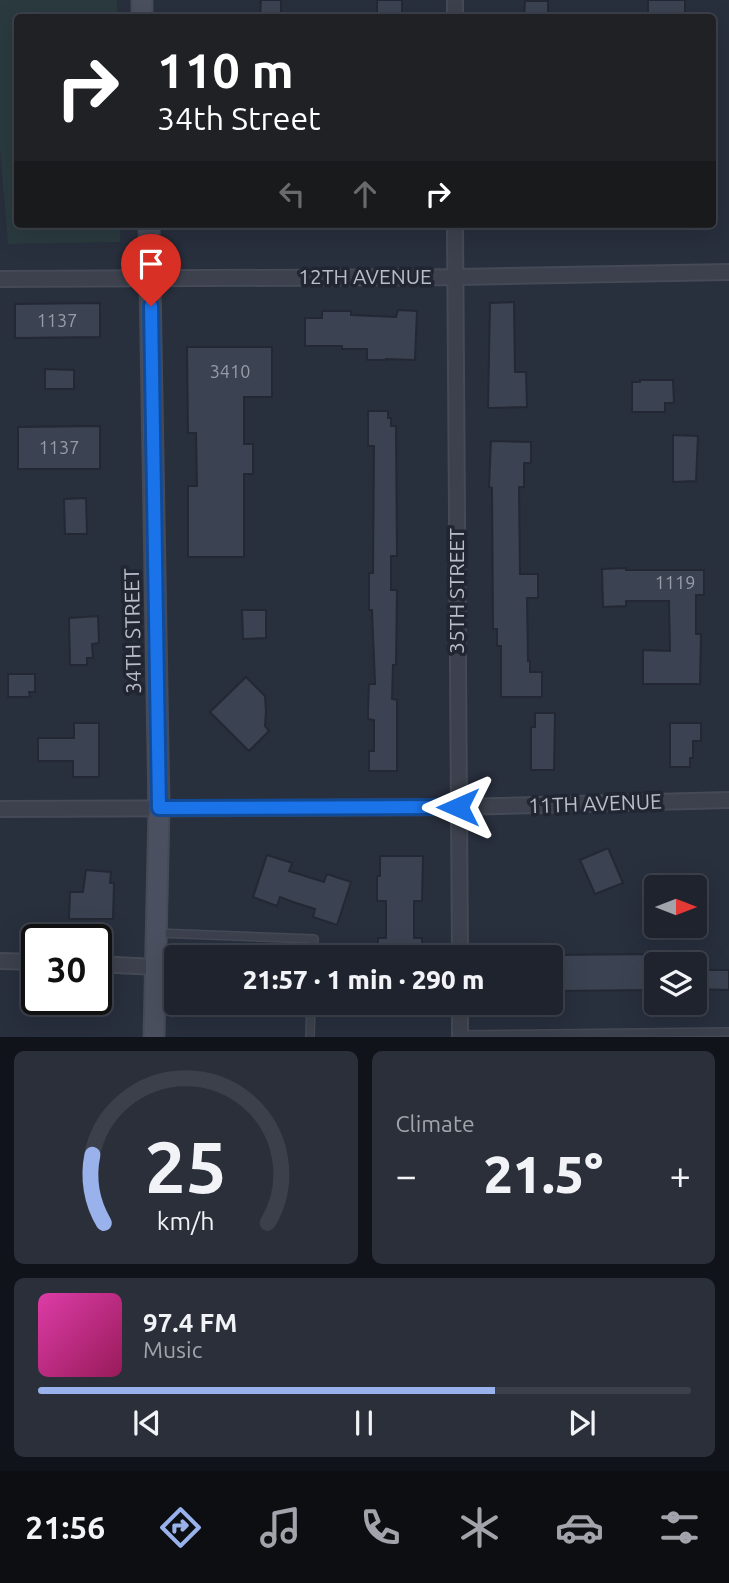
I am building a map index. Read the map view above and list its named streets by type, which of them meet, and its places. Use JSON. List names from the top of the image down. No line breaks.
{"streets":{"street":["12TH AVENUE","35TH STREET","34TH STREET","11TH AVENUE"]},"crossings":[["12TH AVENUE","35TH STREET"],["12TH AVENUE","34TH STREET"],["35TH STREET","11TH AVENUE"],["34TH STREET","11TH AVENUE"]],"house_numbers":["1137","3410","1137","1119"],"north":"right","page":{"turn":["110 m","34th Street"],"limit":"30","trip":"21:57 · 1 min · 290 m","tile":"Climate","heat":["−","21.5°","+"],"song":["97.4 FM","Music"],"tabs":"21:56","gauge":["25","km/h"]}}
